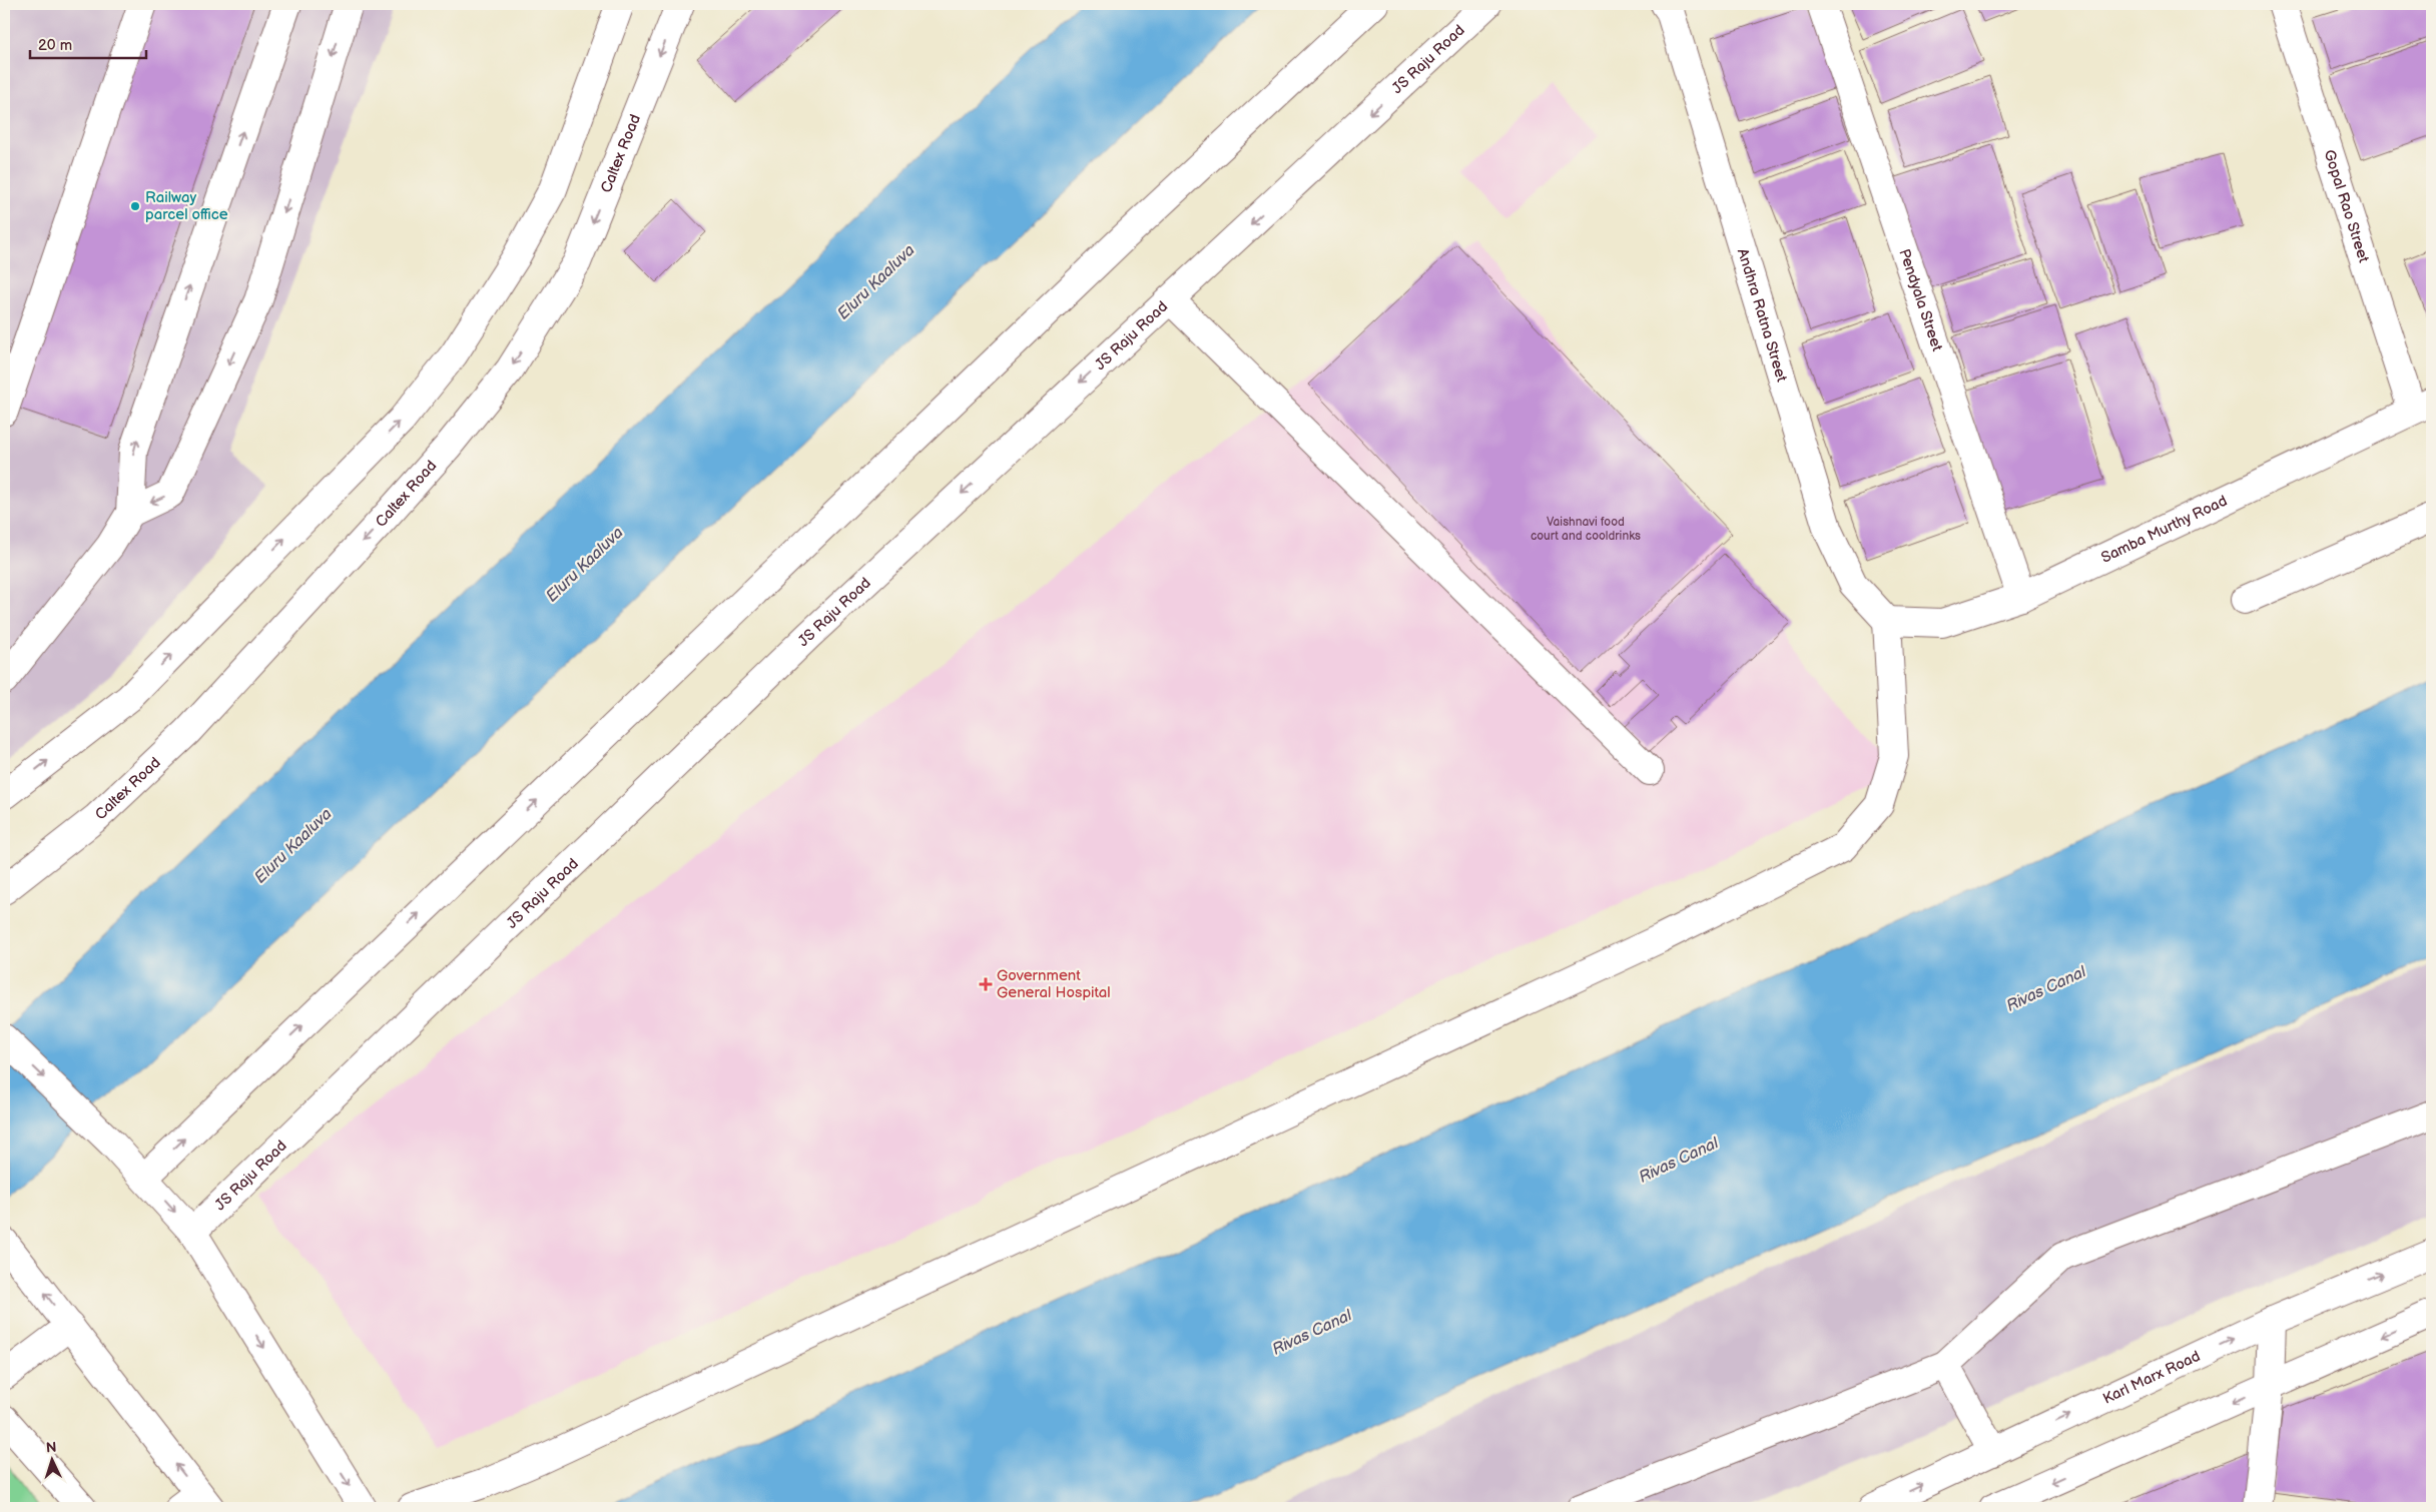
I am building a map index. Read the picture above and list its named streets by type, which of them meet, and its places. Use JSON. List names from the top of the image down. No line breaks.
{"streets":{"street":["JS Raju Road","Caltex Road","Gopal Rao Street","Pendyala Street","Andhra Ratna Street","Samba Murthy Road","Karl Marx Road"]},"crossings":[["Gopal Rao Street","Samba Murthy Road"],["Pendyala Street","Samba Murthy Road"],["Andhra Ratna Street","Samba Murthy Road"]],"water":["Eluru Kaaluva","Rivas Canal"],"places":{"other":["Railway parcel office"],"health":["Government General Hospital"]},"house_numbers":["Vaishnavi food court and cooldrinks"],"scale_bar":"20 m","north":"top"}
